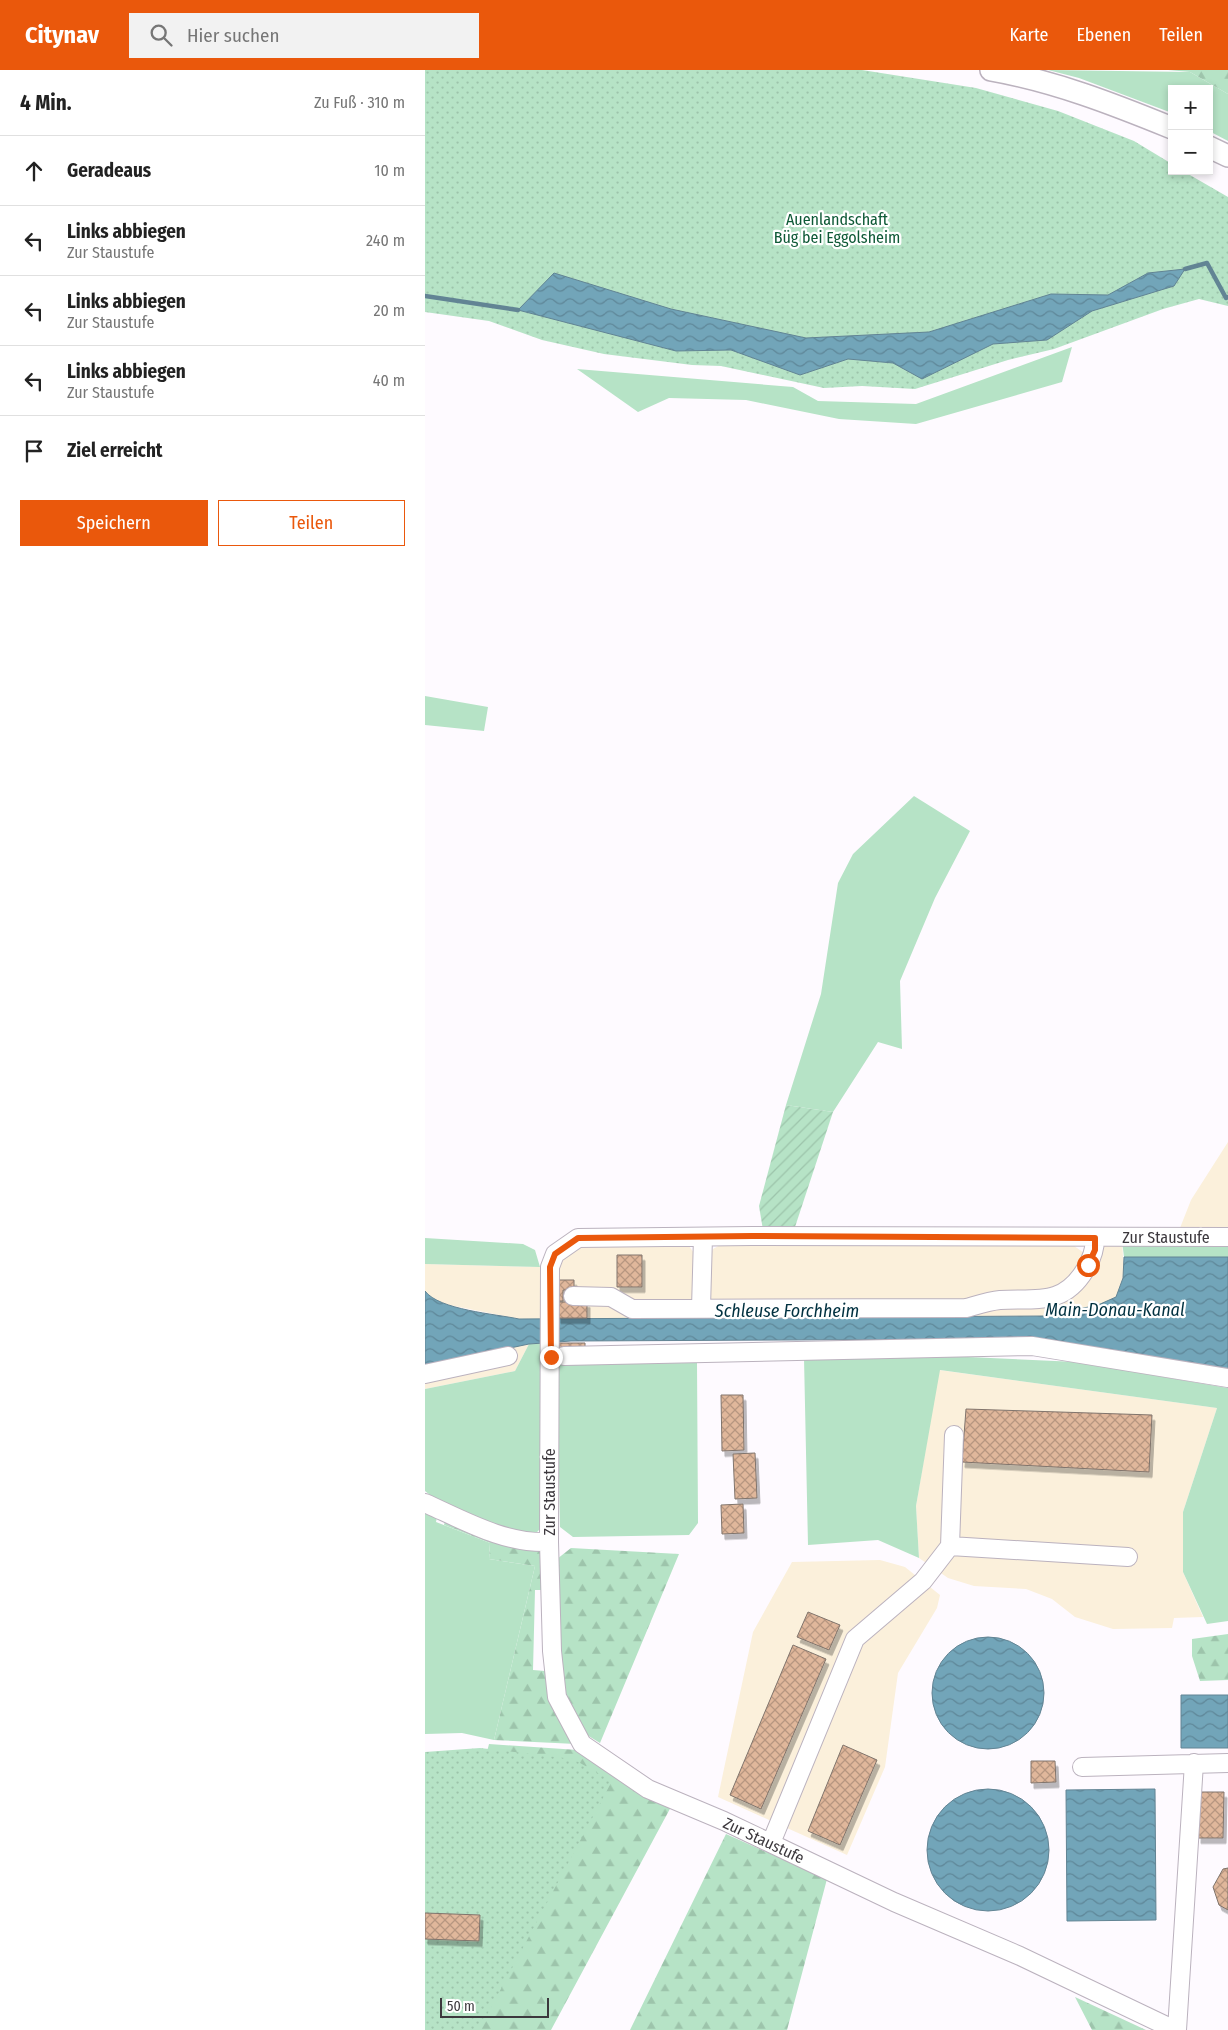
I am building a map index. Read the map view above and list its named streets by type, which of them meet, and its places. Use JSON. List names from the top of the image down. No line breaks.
{"streets":{"street":["Zur Staustufe"]},"water":["Main-Donau-Kanal","Schleuse Forchheim"],"parks":["Auenlandschaft Büg bei Eggolsheim"],"scale_bar":"50 m","page":{"header":"Citynav","search":"Hier suchen","nav":["Karte","Ebenen","Teilen"],"heading":["4 Min.","Zu Fuß · 310 m"],"map_buttons":["+","−"],"list":[["Geradeaus","10 m"],["Links abbiegen","Zur Staustufe","240 m"],["Links abbiegen","Zur Staustufe","20 m"],["Links abbiegen","Zur Staustufe","40 m"],"Ziel erreicht"],"buttons":["Speichern","Teilen"],"scale":"50 m"}}
